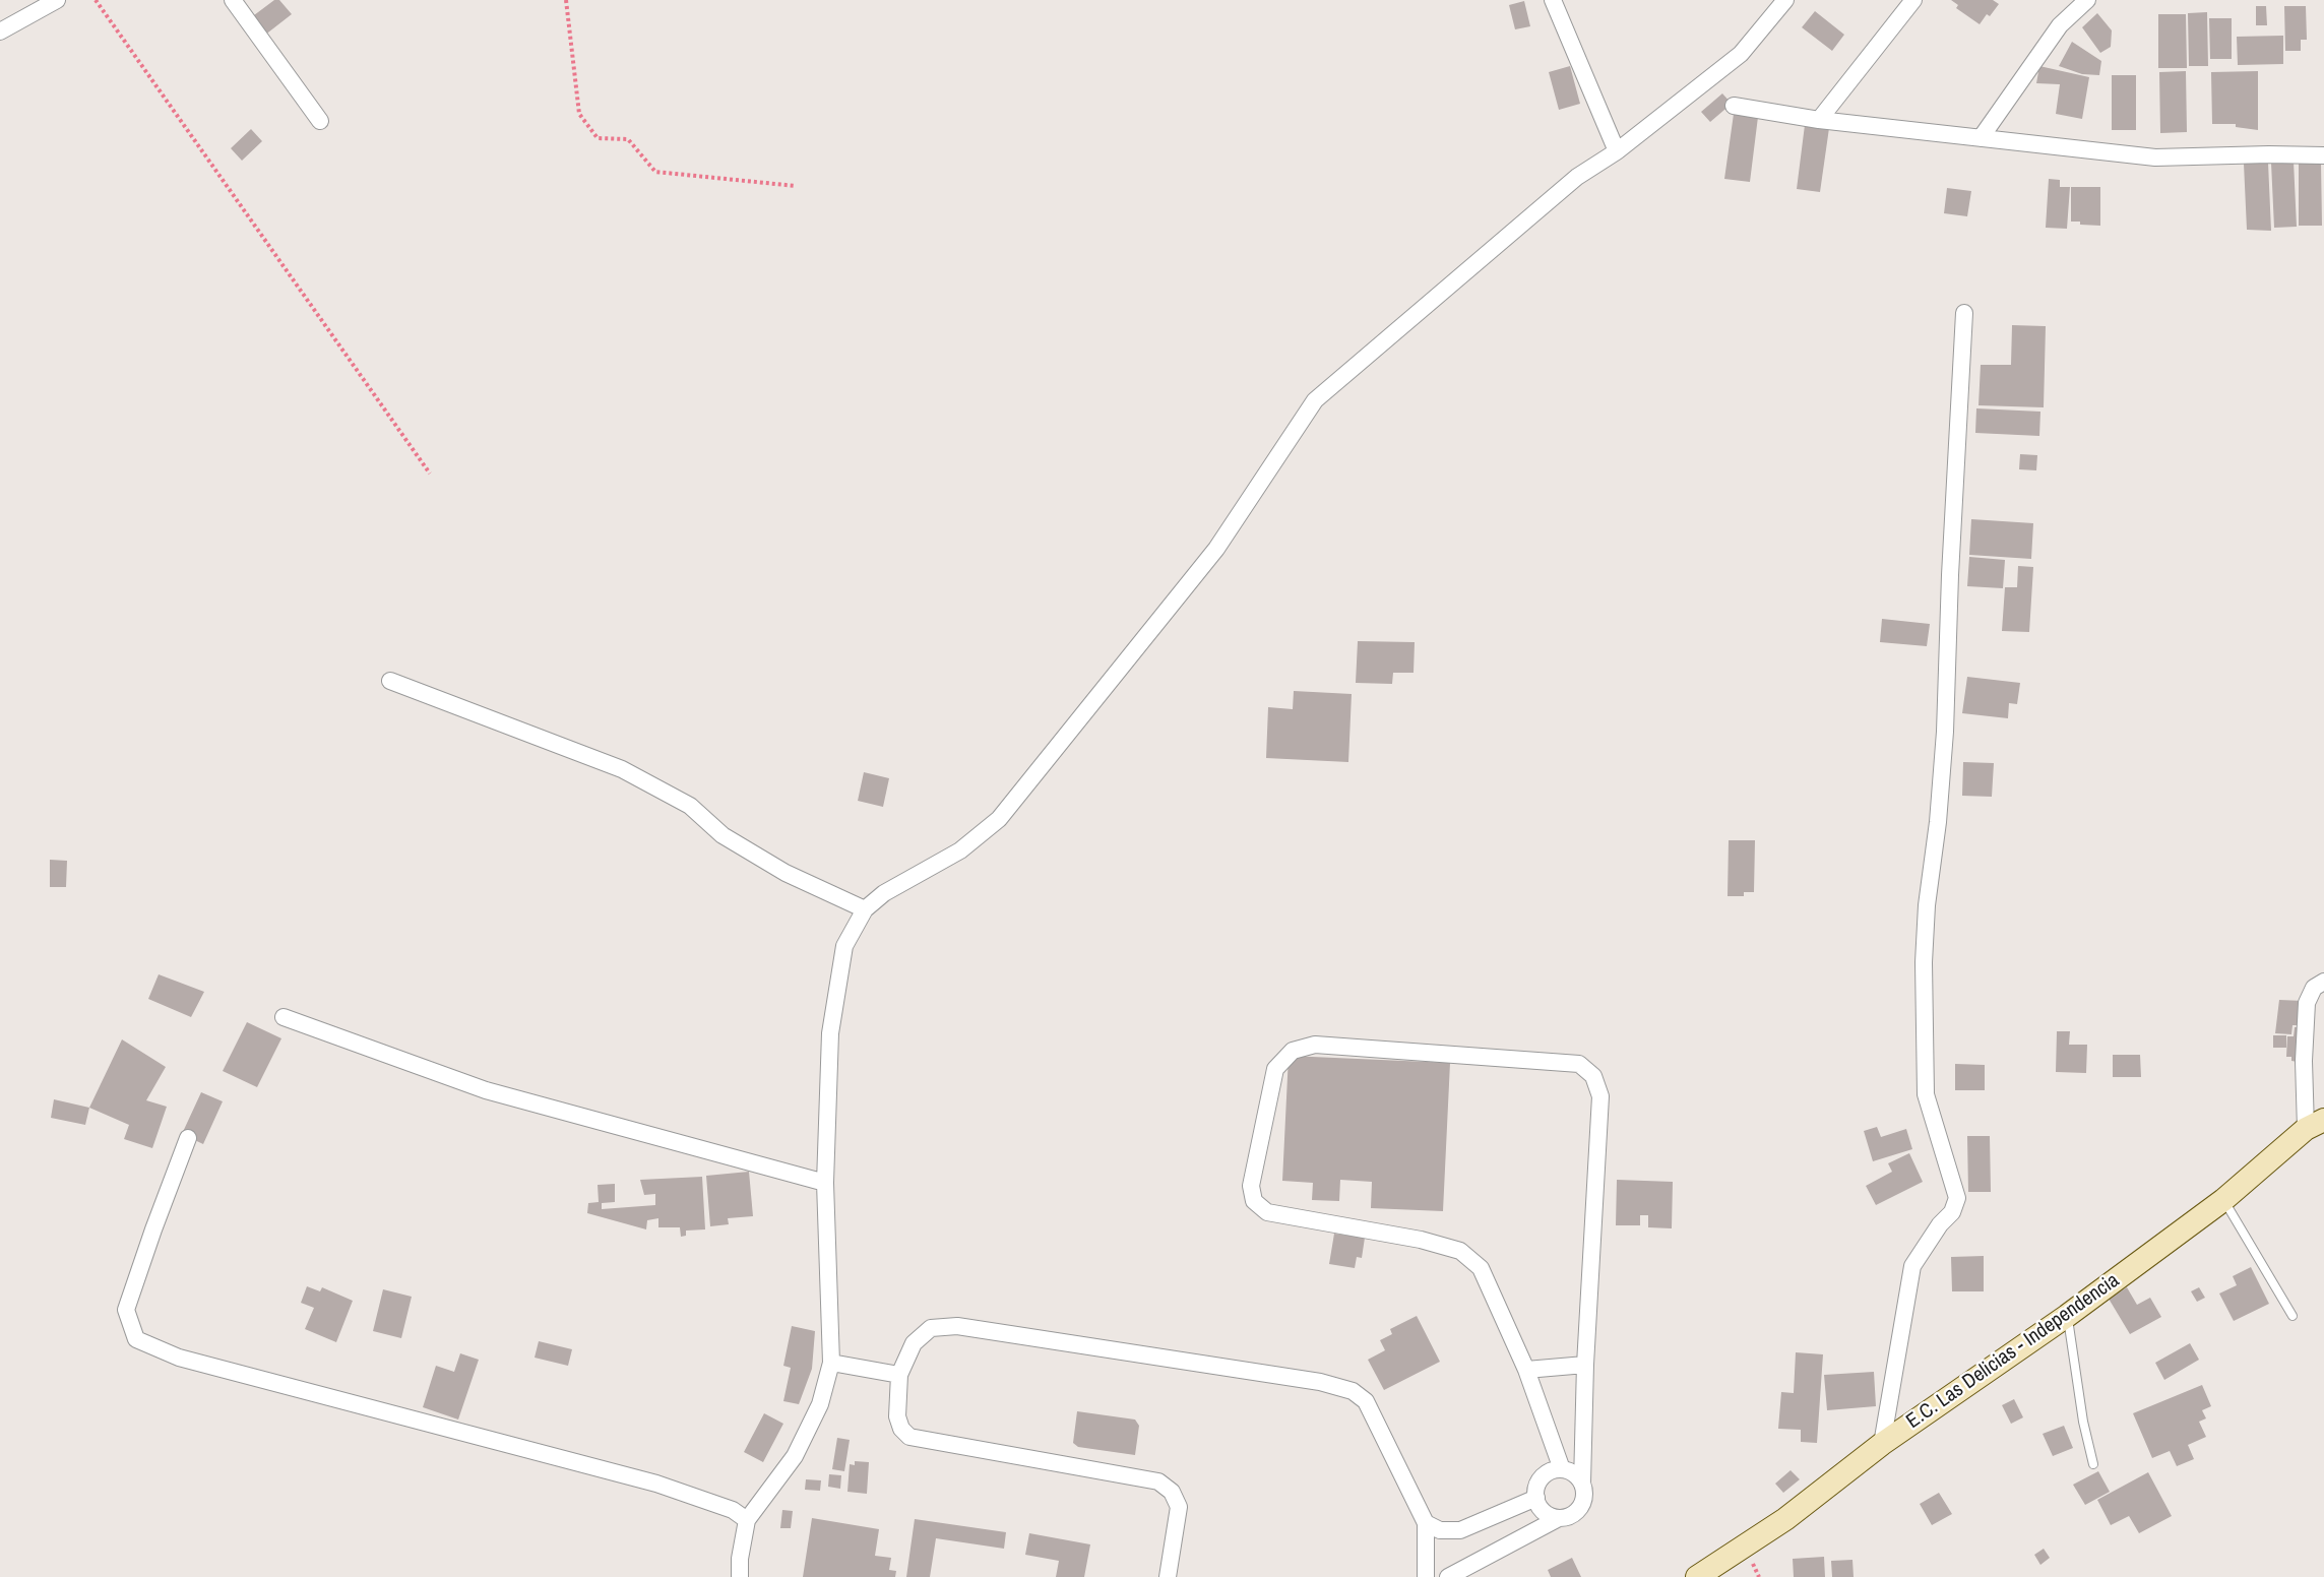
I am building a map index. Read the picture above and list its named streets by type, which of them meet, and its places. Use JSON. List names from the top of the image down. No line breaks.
{"streets":{"street":["E.C. Las Delicias - Independencia"]}}
